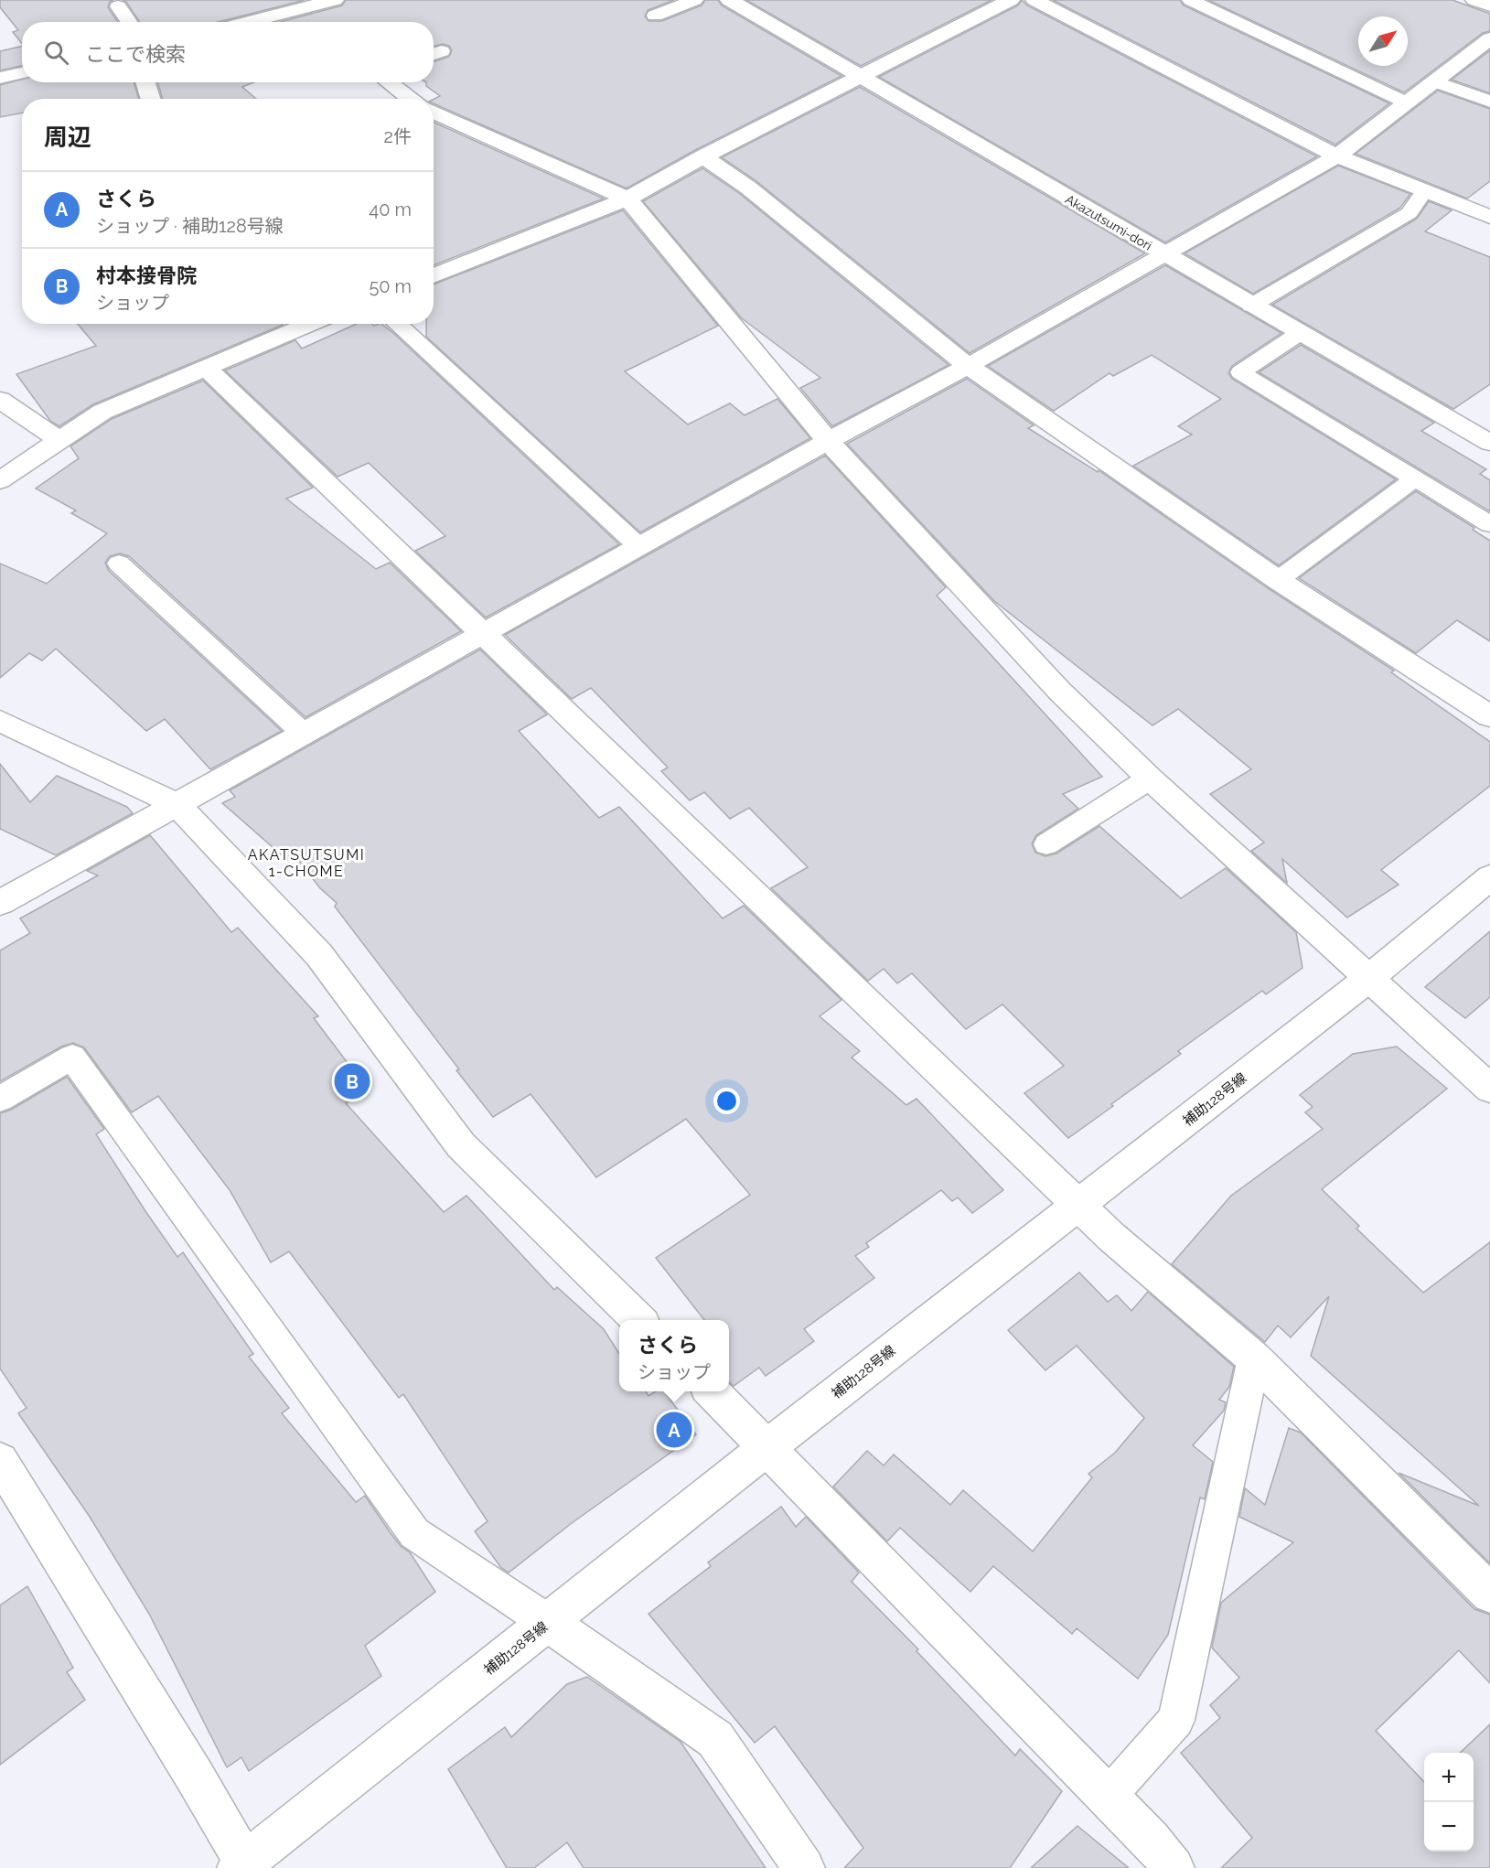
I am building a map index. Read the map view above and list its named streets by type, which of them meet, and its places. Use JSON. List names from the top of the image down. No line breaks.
{"streets":{"street":["Akazutsumi-dori","補助128号線"]},"districts":["AKATSUTSUMI 1-CHOME"],"north":"top right","page":{"search":"ここで検索","heading":["周辺","2件"],"list":[{"mark":"A","name":"さくら","note":"ショップ · 補助128号線","value":"40 m"},{"mark":"B","name":"村本接骨院","note":"ショップ","value":"50 m"}],"pins":["B","A"],"popup":["さくら","ショップ"],"map_buttons":["+","−"]}}
